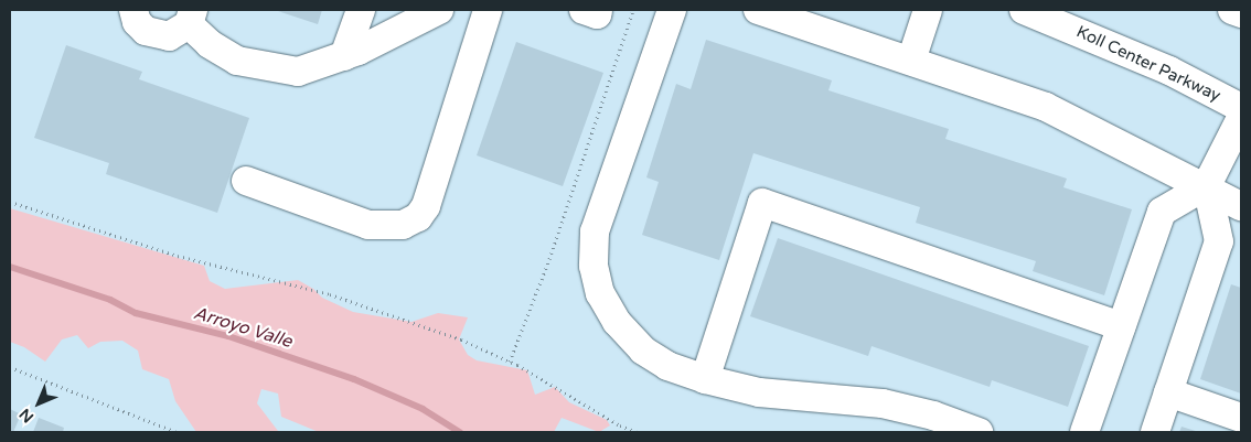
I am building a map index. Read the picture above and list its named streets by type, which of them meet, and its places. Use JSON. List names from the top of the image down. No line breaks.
{"streets":{"street":["Koll Center Parkway"]},"water":["Arroyo Valle"],"north":"bottom left"}
